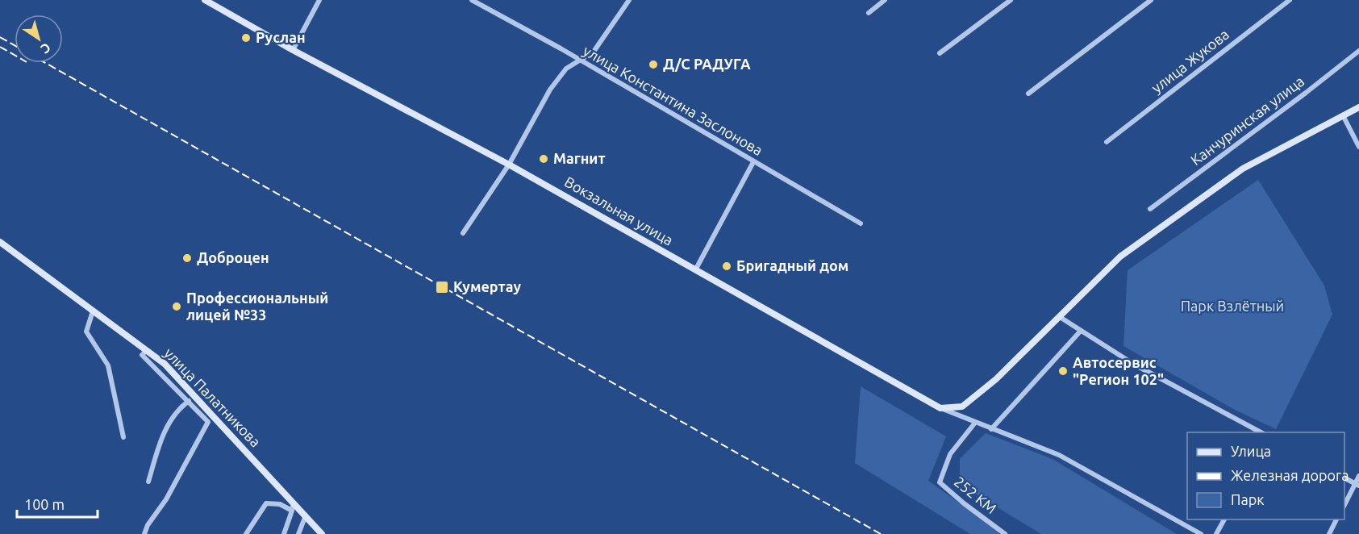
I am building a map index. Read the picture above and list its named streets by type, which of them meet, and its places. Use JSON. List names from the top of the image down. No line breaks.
{"streets":{"main road":["Вокзальная улица","улица Палатникова"],"street":["улица Жукова","улица Константина Заслонова","Канчуринская улица","252 КМ"]},"parks":["Парк Взлётный"],"places":{"other":["Руслан","Д/С РАДУГА","Магнит","Доброцен","Бригадный дом","Профессиональный лицей №33","Автосервис \"Регион 102\""],"transit":["Кумертау"]},"legend":["Улица","Железная дорога","Парк"],"scale_bar":"100 m","north":"bottom right"}
